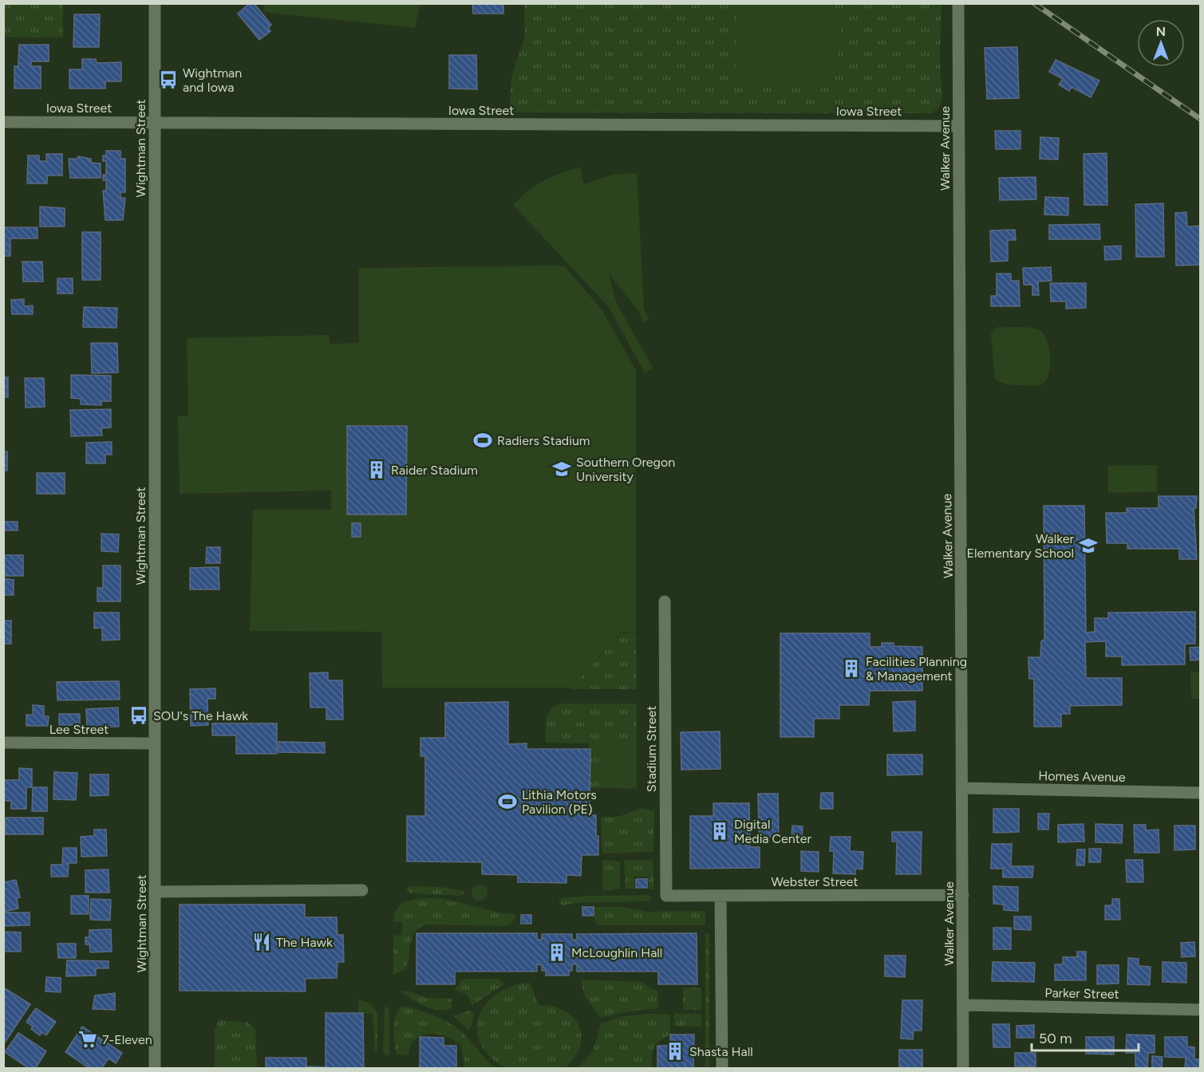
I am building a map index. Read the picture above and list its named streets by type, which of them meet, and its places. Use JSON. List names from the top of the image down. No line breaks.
{"streets":{"street":["Iowa Street","Wightman Street","Walker Avenue","Lee Street","Stadium Street","Homes Avenue","Webster Street","Parker Street"]},"crossings":[["Iowa Street","Wightman Street"],["Iowa Street","Walker Avenue"],["Wightman Street","Lee Street"],["Walker Avenue","Homes Avenue"],["Walker Avenue","Webster Street"],["Walker Avenue","Parker Street"],["Stadium Street","Webster Street"]],"places":{"bus stop":["Wightman and Iowa","SOU's The Hawk"],"sports":["Radiers Stadium","Lithia Motors Pavilion (PE)"],"school or university":["Southern Oregon University","Walker Elementary School"],"building":["Raider Stadium","Facilities Planning & Management","Digital Media Center","McLoughlin Hall","Shasta Hall"],"restaurant":["The Hawk"],"supermarket":["7-Eleven"]},"scale_bar":"50 m","north":"top"}
